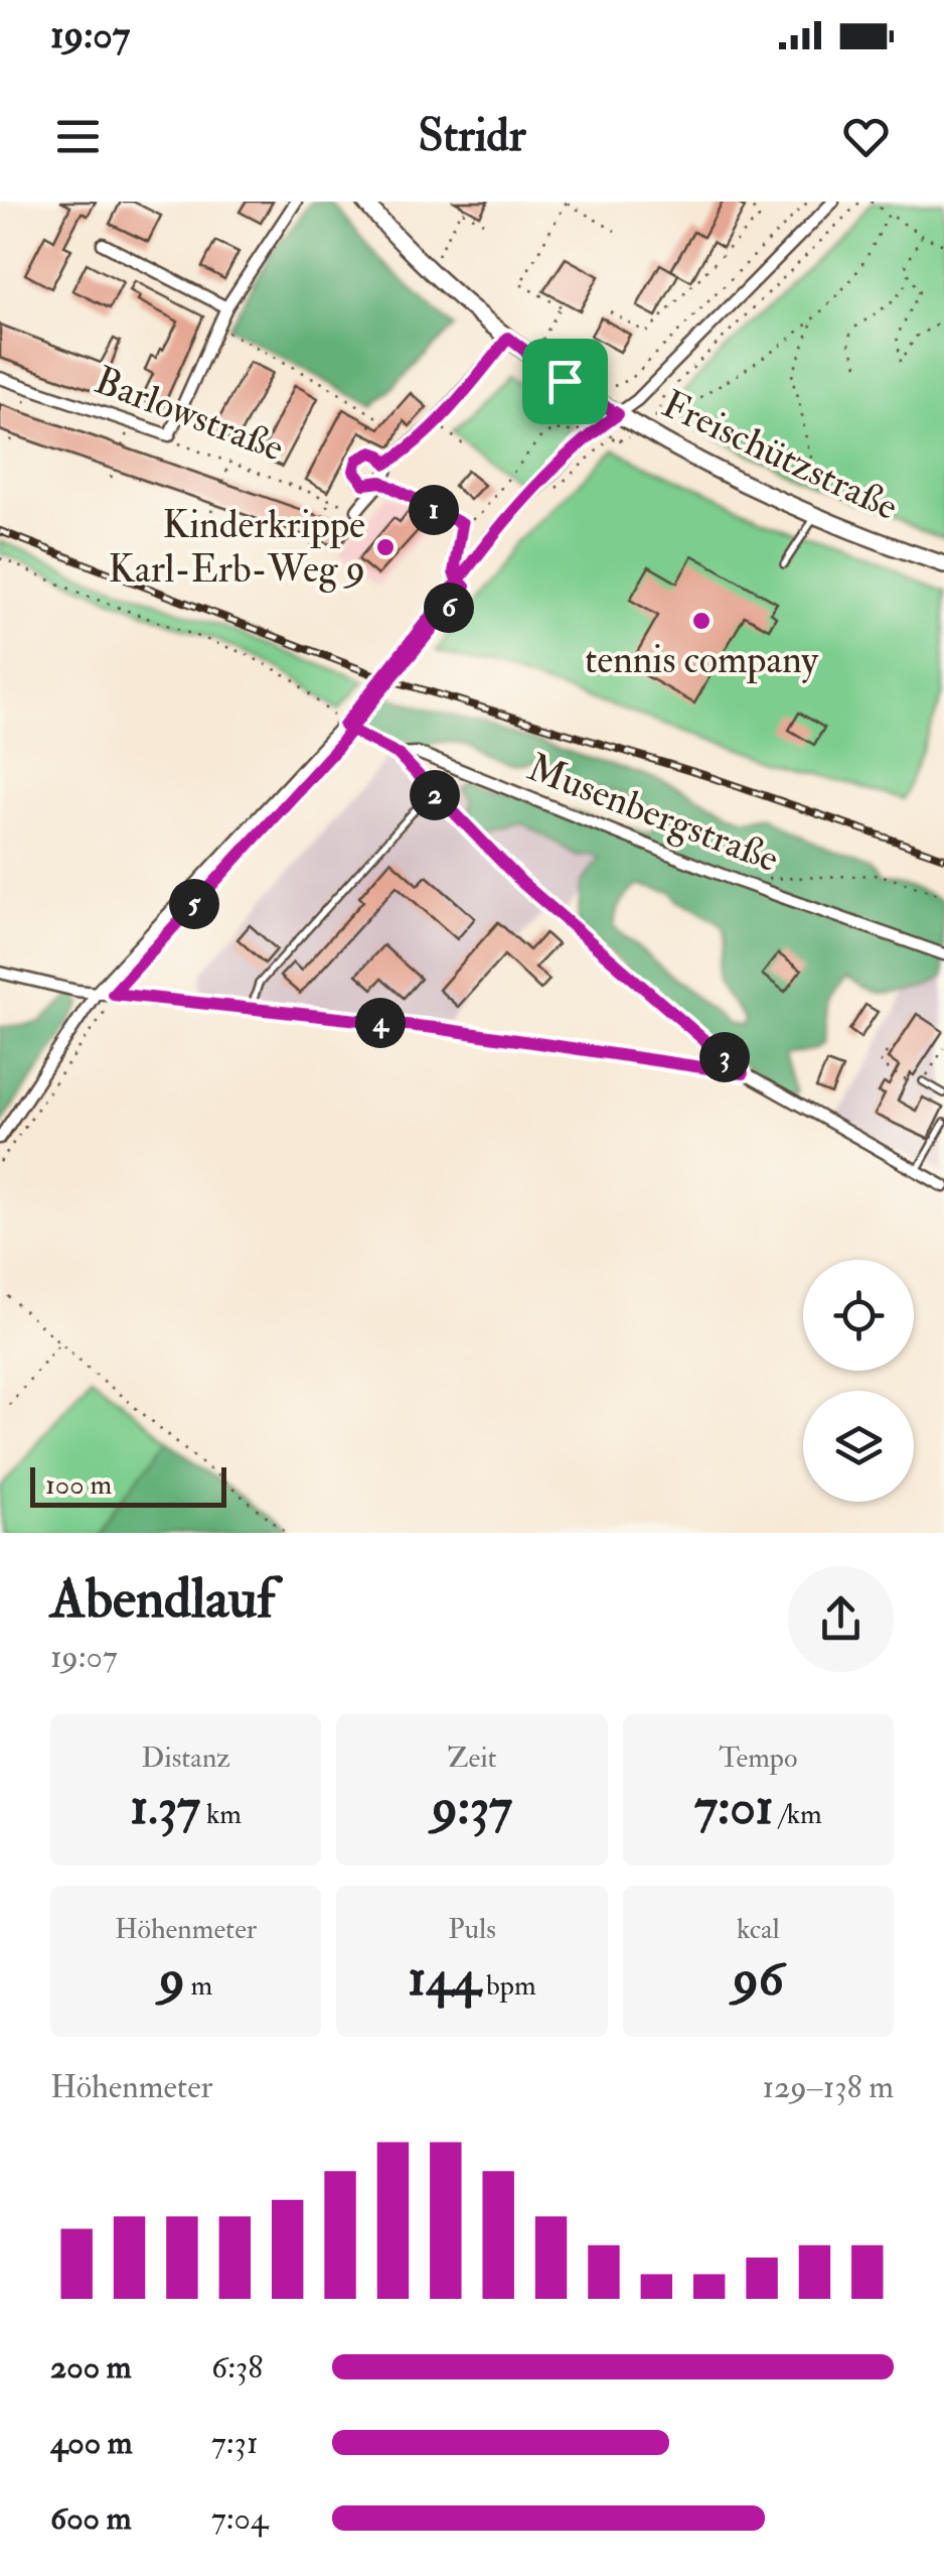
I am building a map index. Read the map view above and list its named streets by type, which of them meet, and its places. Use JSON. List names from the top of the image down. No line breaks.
{"streets":{"main road":["Freischützstraße"],"street":["Barlowstraße","Musenbergstraße"]},"places":["Kinderkrippe Karl-Erb-Weg 9","tennis company"],"scale_bar":"100 m","page":{"status":"19:07","header":"Stridr","pins":["1","6","2","5","4","3"],"scale":"100 m","heading":["Abendlauf","19:07"],"stats":[["Distanz","1.37 km"],["Zeit","9:37"],["Tempo","7:01 /km"],["Höhenmeter","9 m"],["Puls","144 bpm"],["kcal","96"]],"chart":["Höhenmeter","129–138 m"],"list":[{"name":"200 m","note":"6:38"},{"name":"400 m","note":"7:31"},{"name":"600 m","note":"7:04"}]}}
